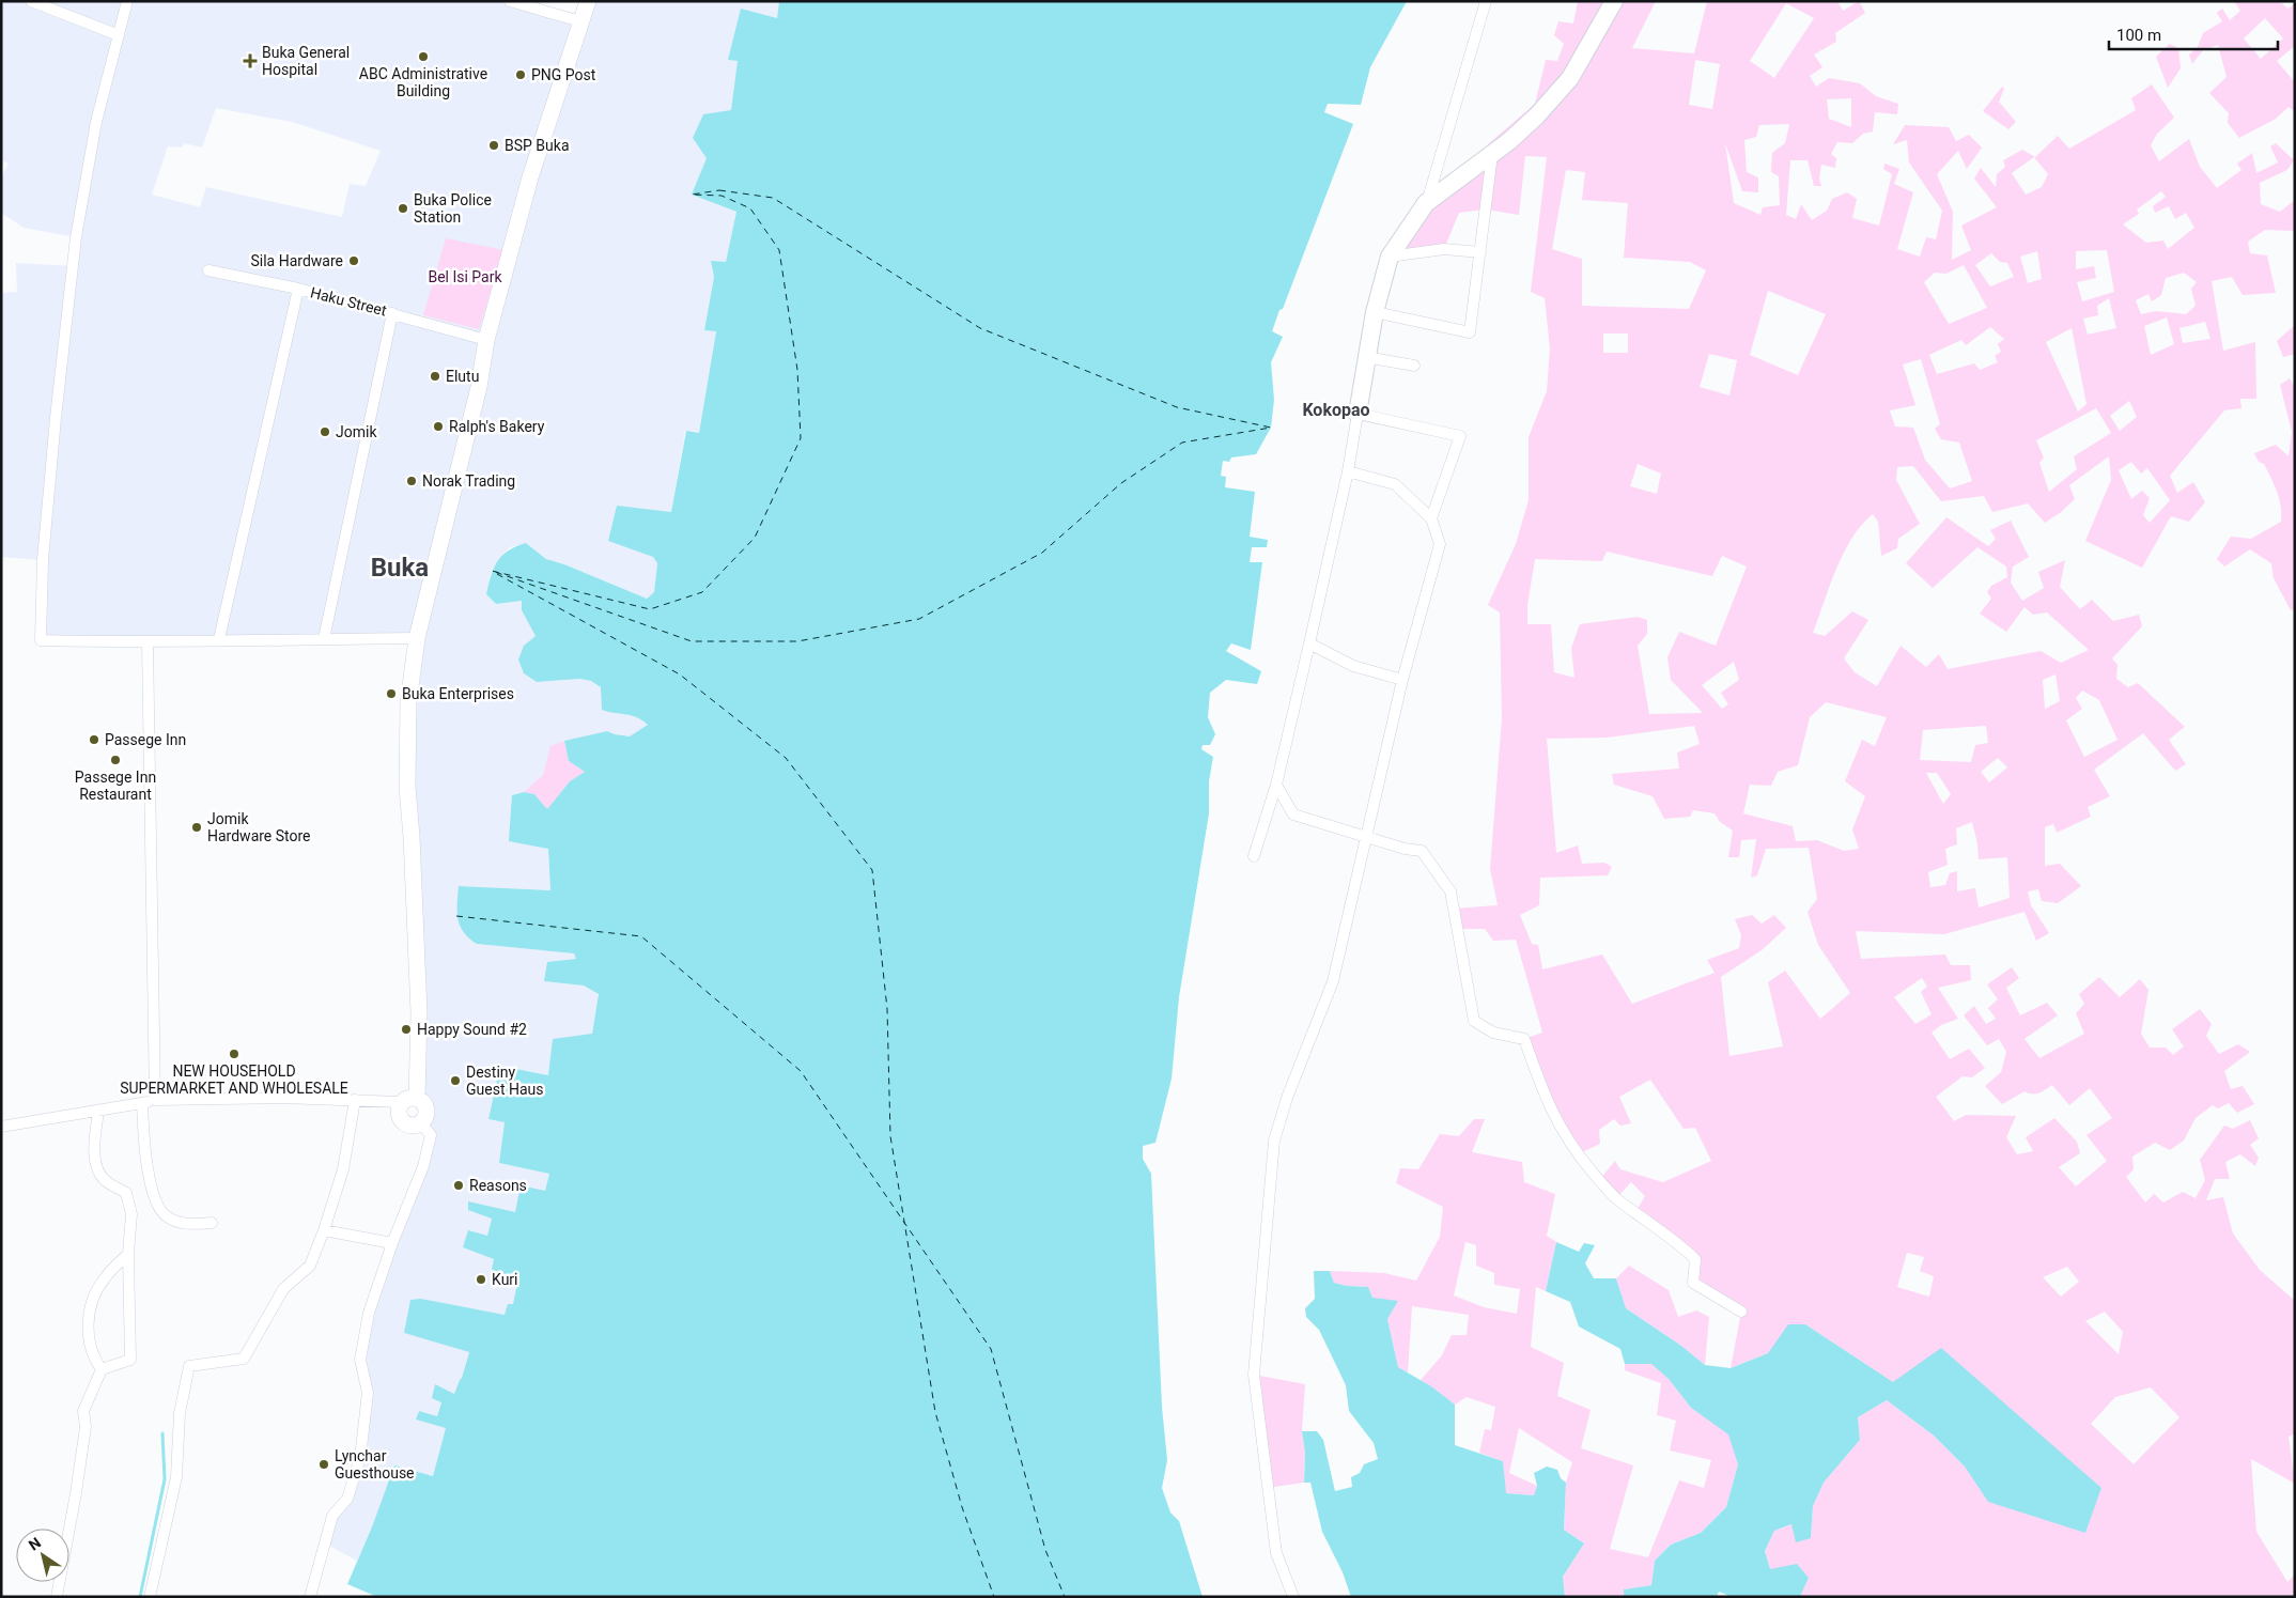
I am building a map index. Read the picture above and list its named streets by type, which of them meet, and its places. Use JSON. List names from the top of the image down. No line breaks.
{"streets":{"street":["Haku Street"]},"districts":["Kokopao","Buka"],"parks":["Bel Isi Park"],"places":{"other":["ABC Administrative Building","PNG Post","BSP Buka","Buka Police Station","Sila Hardware","Elutu","Ralph's Bakery","Jomik","Norak Trading","Buka Enterprises","Passege Inn","Passege Inn Restaurant","Jomik Hardware Store","Happy Sound #2","NEW HOUSEHOLD SUPERMARKET AND WHOLESALE","Destiny Guest Haus","Reasons","Kuri","Lynchar Guesthouse"],"health":["Buka General Hospital"]},"scale_bar":"100 m","north":"top left"}
